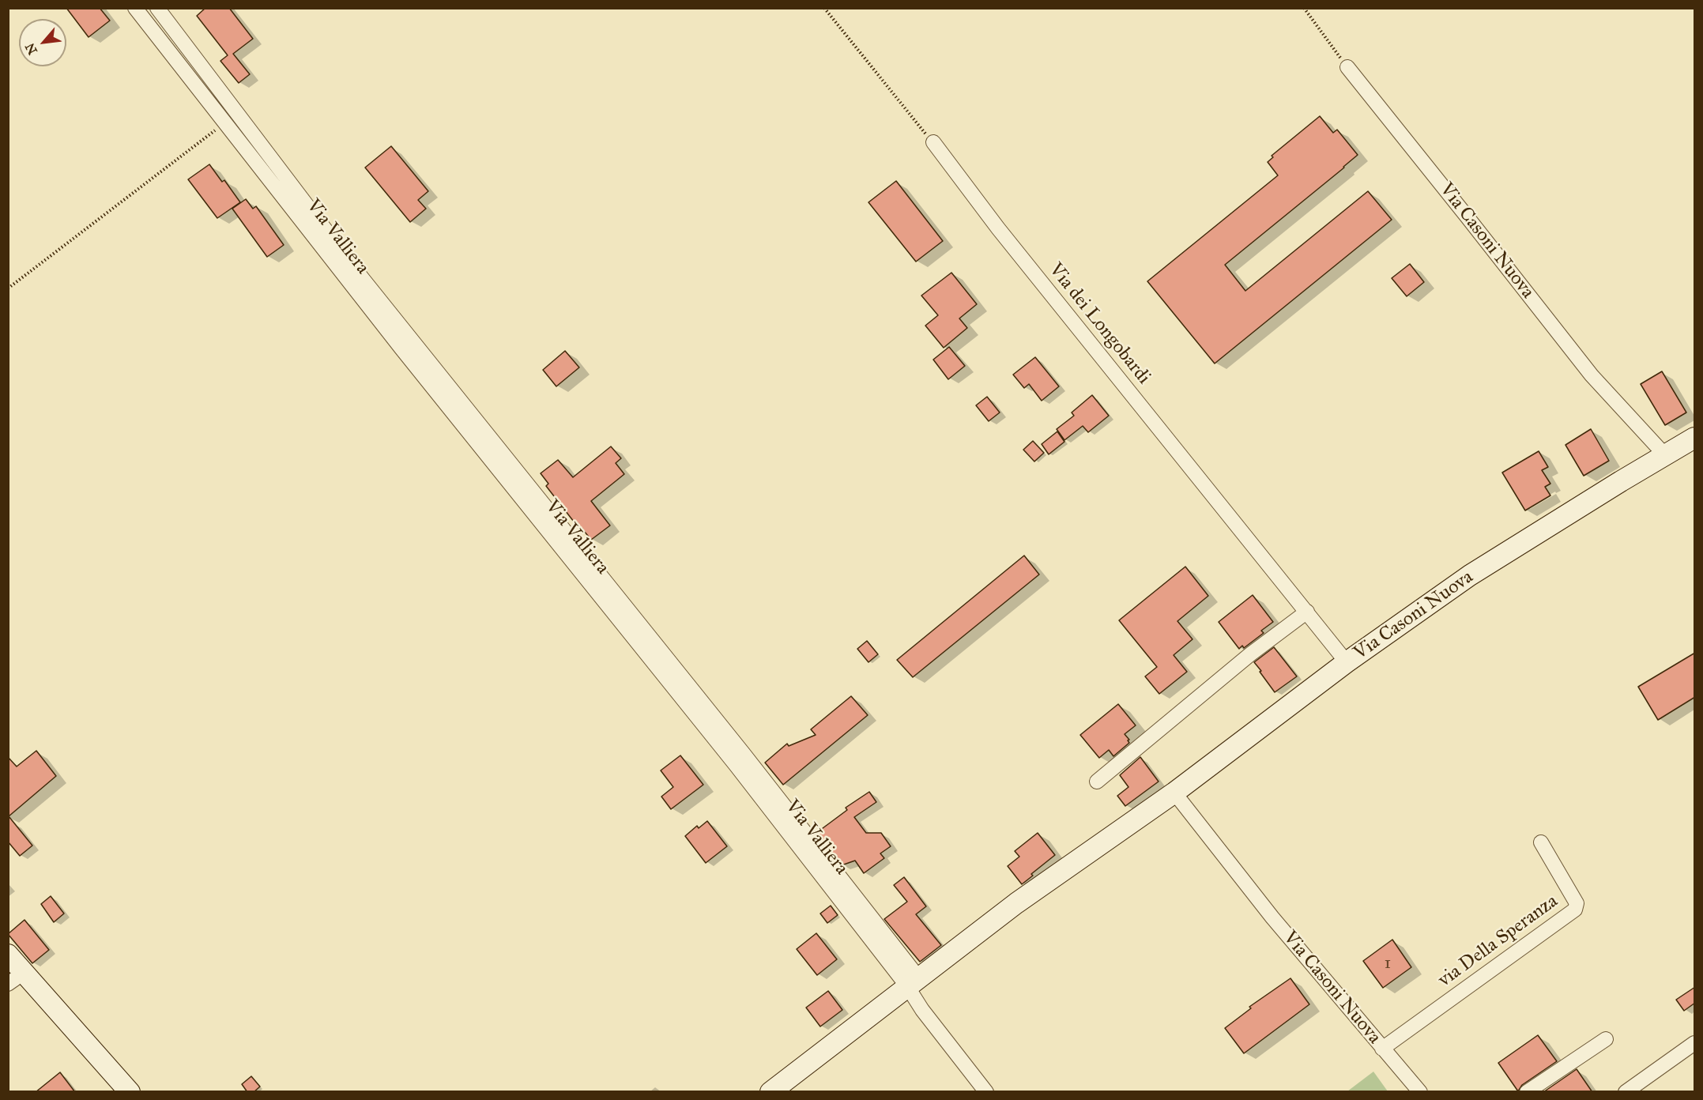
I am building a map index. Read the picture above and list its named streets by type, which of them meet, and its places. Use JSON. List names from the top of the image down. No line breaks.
{"streets":{"main road":["Via Casoni Nuova"],"street":["Via Valliera","Via dei Longobardi","via Della Speranza"]},"crossings":[["Via Valliera","Via Casoni Nuova"],["Via Casoni Nuova","Via dei Longobardi"],["Via Casoni Nuova","via Della Speranza"]],"house_numbers":["1"],"north":"bottom left"}
